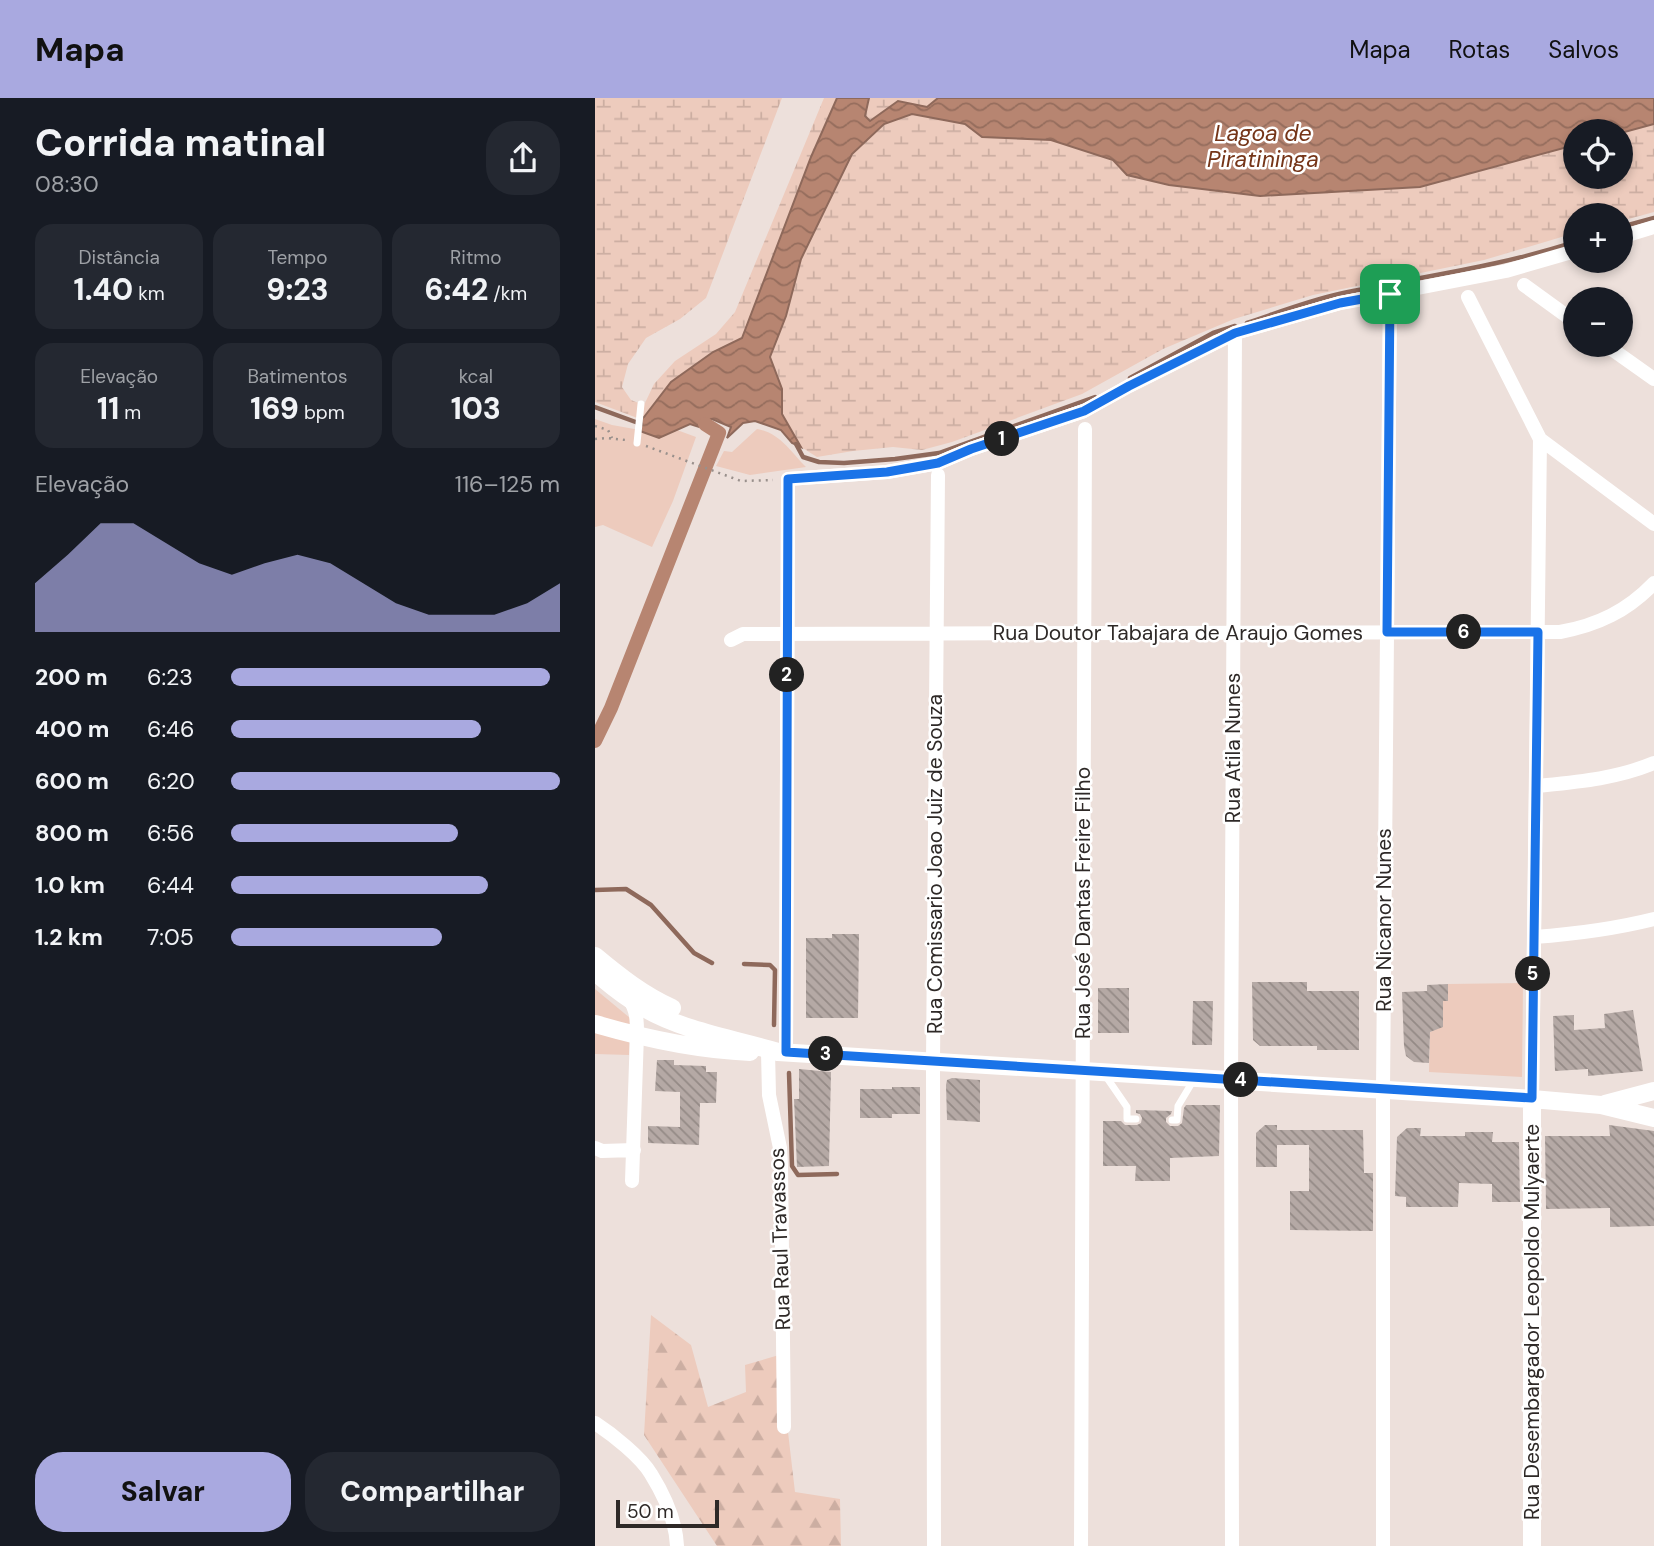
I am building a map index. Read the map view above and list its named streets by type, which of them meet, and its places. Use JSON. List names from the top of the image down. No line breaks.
{"streets":{"street":["Rua Doutor Tabajara de Araujo Gomes","Rua Atila Nunes","Rua Comissario Joao Juiz de Souza","Rua José Dantas Freire Filho","Rua Nicanor Nunes","Rua Raul Travassos","Rua Desembargador Leopoldo Mulyaerte"]},"crossings":[["Rua Doutor Tabajara de Araujo Gomes","Rua Atila Nunes"],["Rua Doutor Tabajara de Araujo Gomes","Rua Comissario Joao Juiz de Souza"],["Rua Doutor Tabajara de Araujo Gomes","Rua José Dantas Freire Filho"],["Rua Doutor Tabajara de Araujo Gomes","Rua Nicanor Nunes"],["Rua Doutor Tabajara de Araujo Gomes","Rua Raul Travassos"]],"water":["Lagoa de Piratininga"],"scale_bar":"50 m","page":{"header":"Mapa","nav":["Mapa","Rotas","Salvos"],"heading":["Corrida matinal","08:30"],"map_buttons":["+","−"],"stats":[["Distância","1.40 km"],["Tempo","9:23"],["Ritmo","6:42 /km"],["Elevação","11 m"],["Batimentos","169 bpm"],["kcal","103"]],"pins":["1","6","2","5","3","4"],"chart":["Elevação","116–125 m"],"list":[{"name":"200 m","note":"6:23"},{"name":"400 m","note":"6:46"},{"name":"600 m","note":"6:20"},{"name":"800 m","note":"6:56"},{"name":"1.0 km","note":"6:44"},{"name":"1.2 km","note":"7:05"}],"buttons":["Salvar","Compartilhar"],"scale":"50 m"}}
